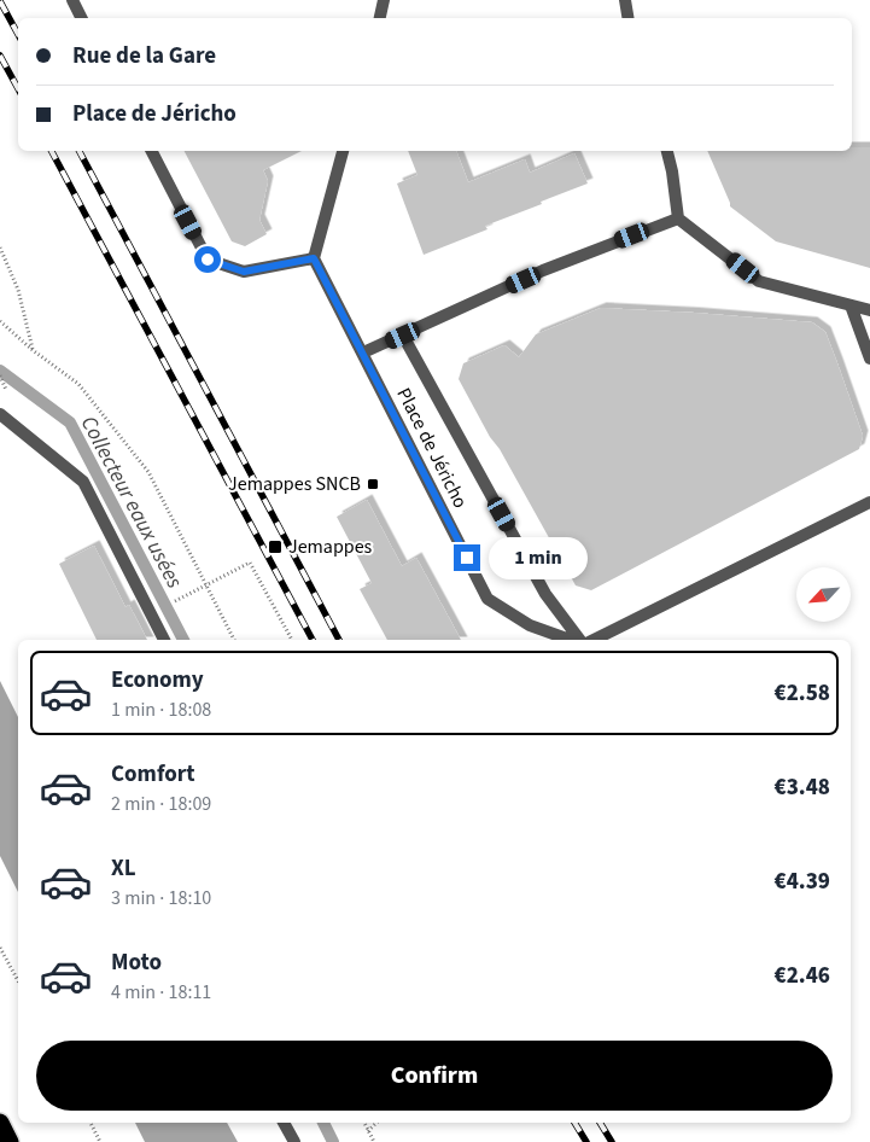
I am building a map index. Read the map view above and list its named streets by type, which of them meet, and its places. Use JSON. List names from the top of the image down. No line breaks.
{"streets":{"street":["Place de Jéricho"]},"water":["Collecteur eaux usées"],"places":{"transit":["Jemappes SNCB","Jemappes"]},"north":"bottom left","page":{"banner":["Rue de la Gare","Place de Jéricho"],"bubble":"1 min","list":[{"name":"Economy","note":"1 min · 18:08","value":"€2.58"},{"name":"Comfort","note":"2 min · 18:09","value":"€3.48"},{"name":"XL","note":"3 min · 18:10","value":"€4.39"},{"name":"Moto","note":"4 min · 18:11","value":"€2.46"}],"buttons":"Confirm"}}
